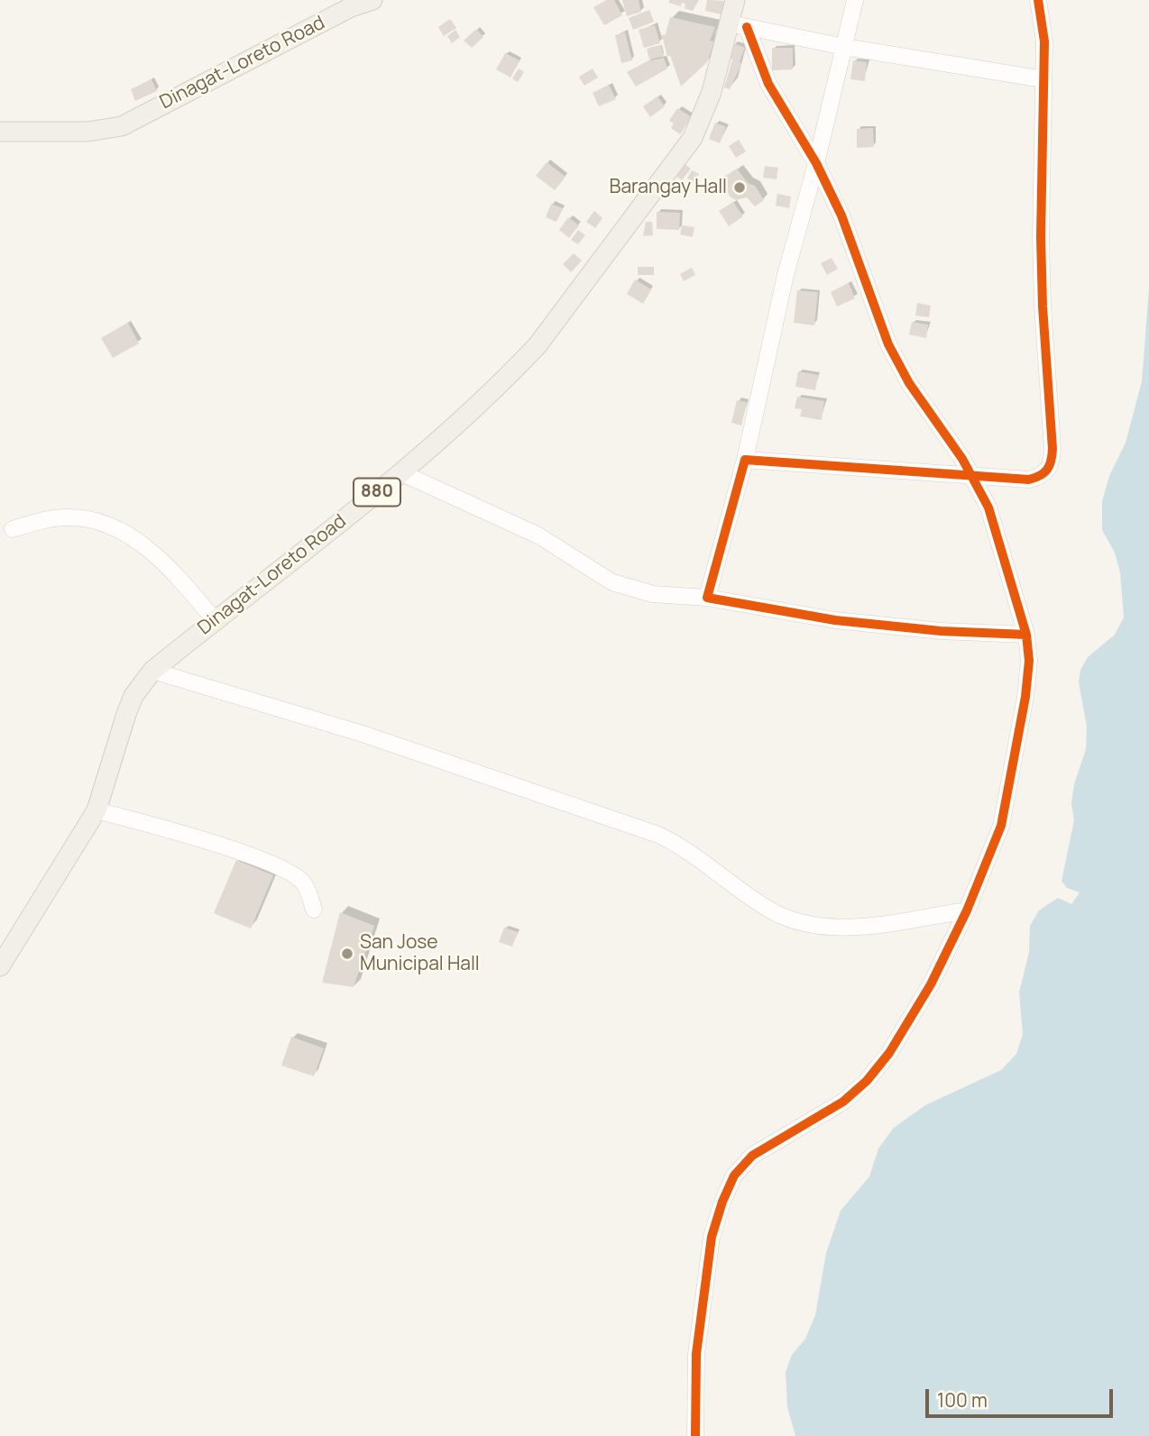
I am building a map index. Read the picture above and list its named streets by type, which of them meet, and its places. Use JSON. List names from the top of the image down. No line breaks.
{"streets":{"main road":["Dinagat-Loreto Road","880"]},"places":["Barangay Hall","San Jose Municipal Hall"],"scale_bar":"100 m"}
